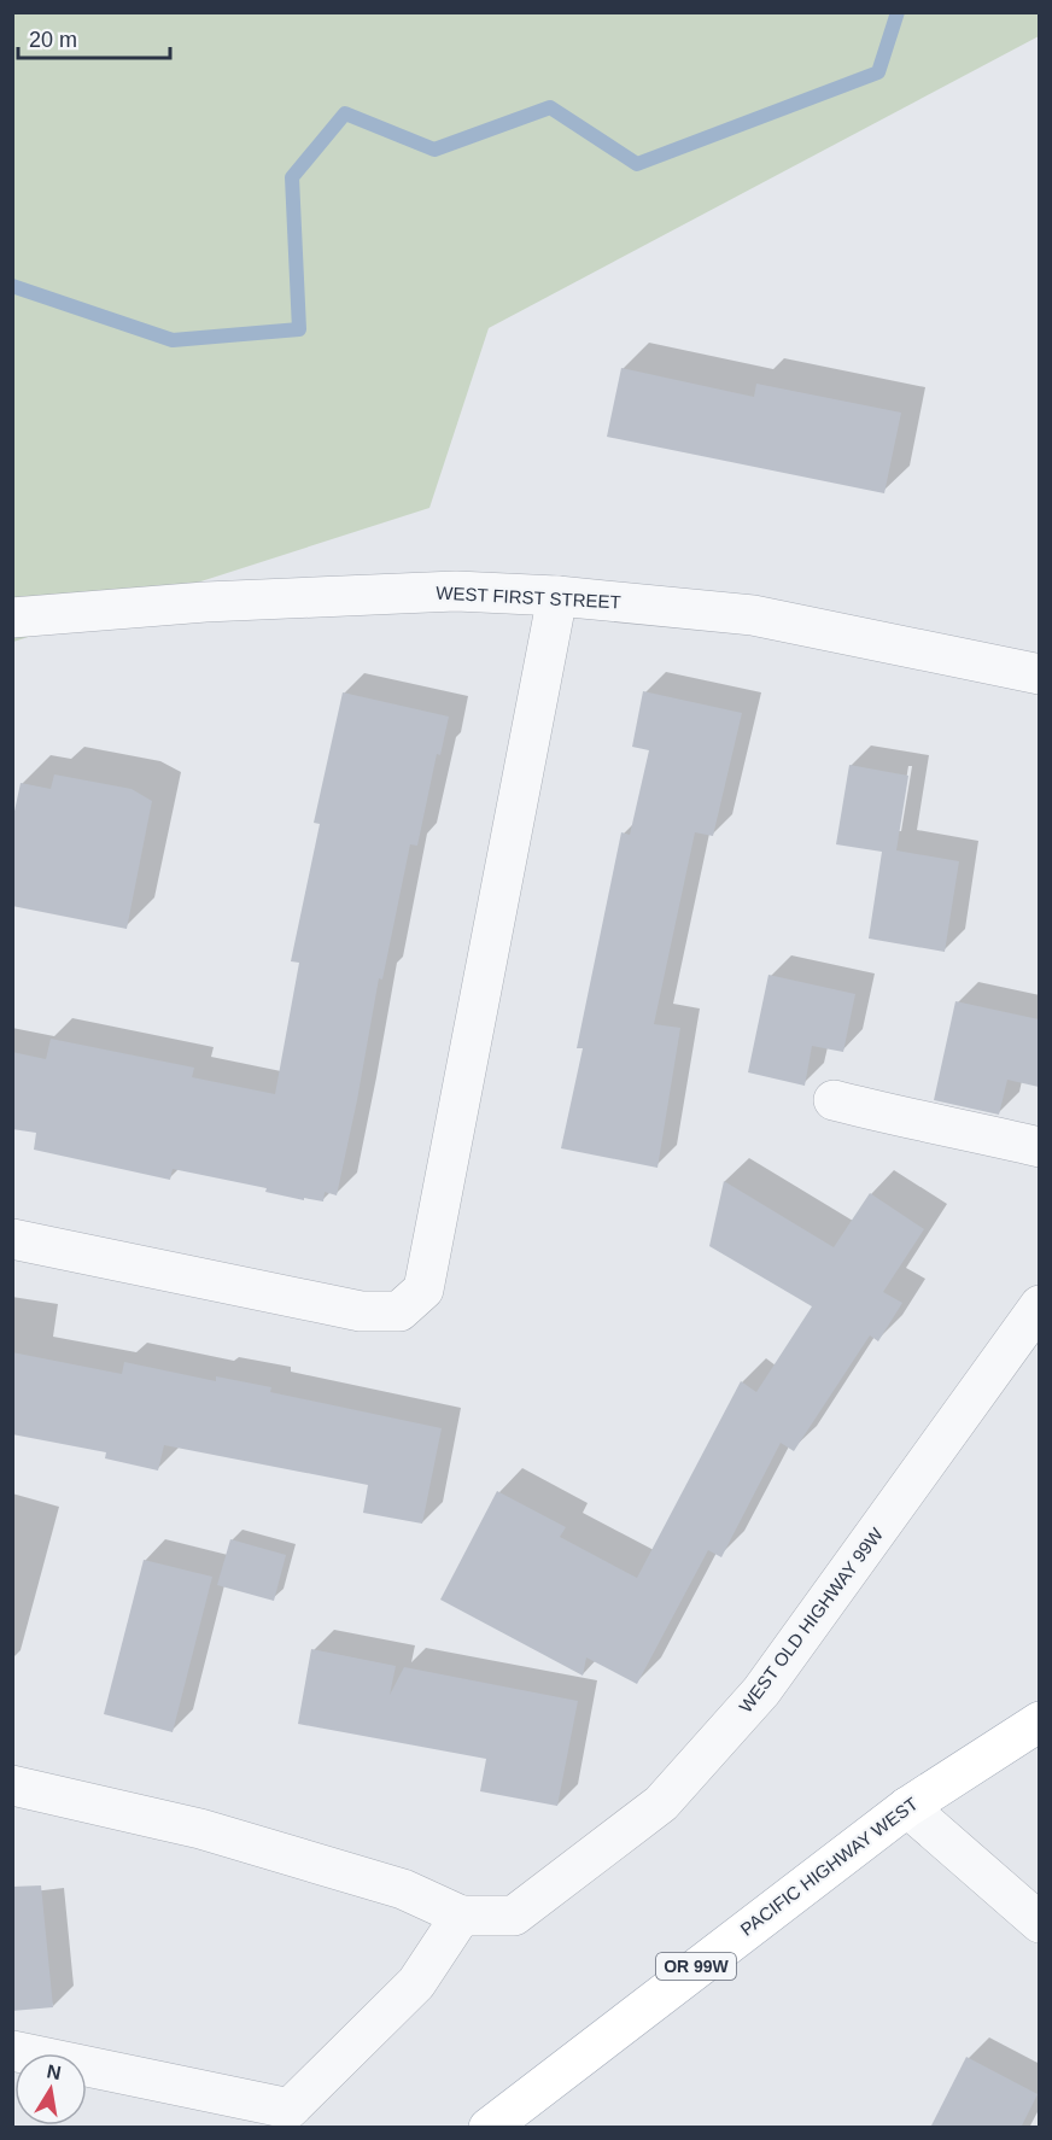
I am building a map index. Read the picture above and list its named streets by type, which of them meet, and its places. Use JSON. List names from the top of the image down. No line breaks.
{"streets":{"main road":["PACIFIC HIGHWAY WEST","OR 99W"],"street":["WEST FIRST STREET","WEST OLD HIGHWAY 99W"]},"scale_bar":"20 m","north":"top"}
